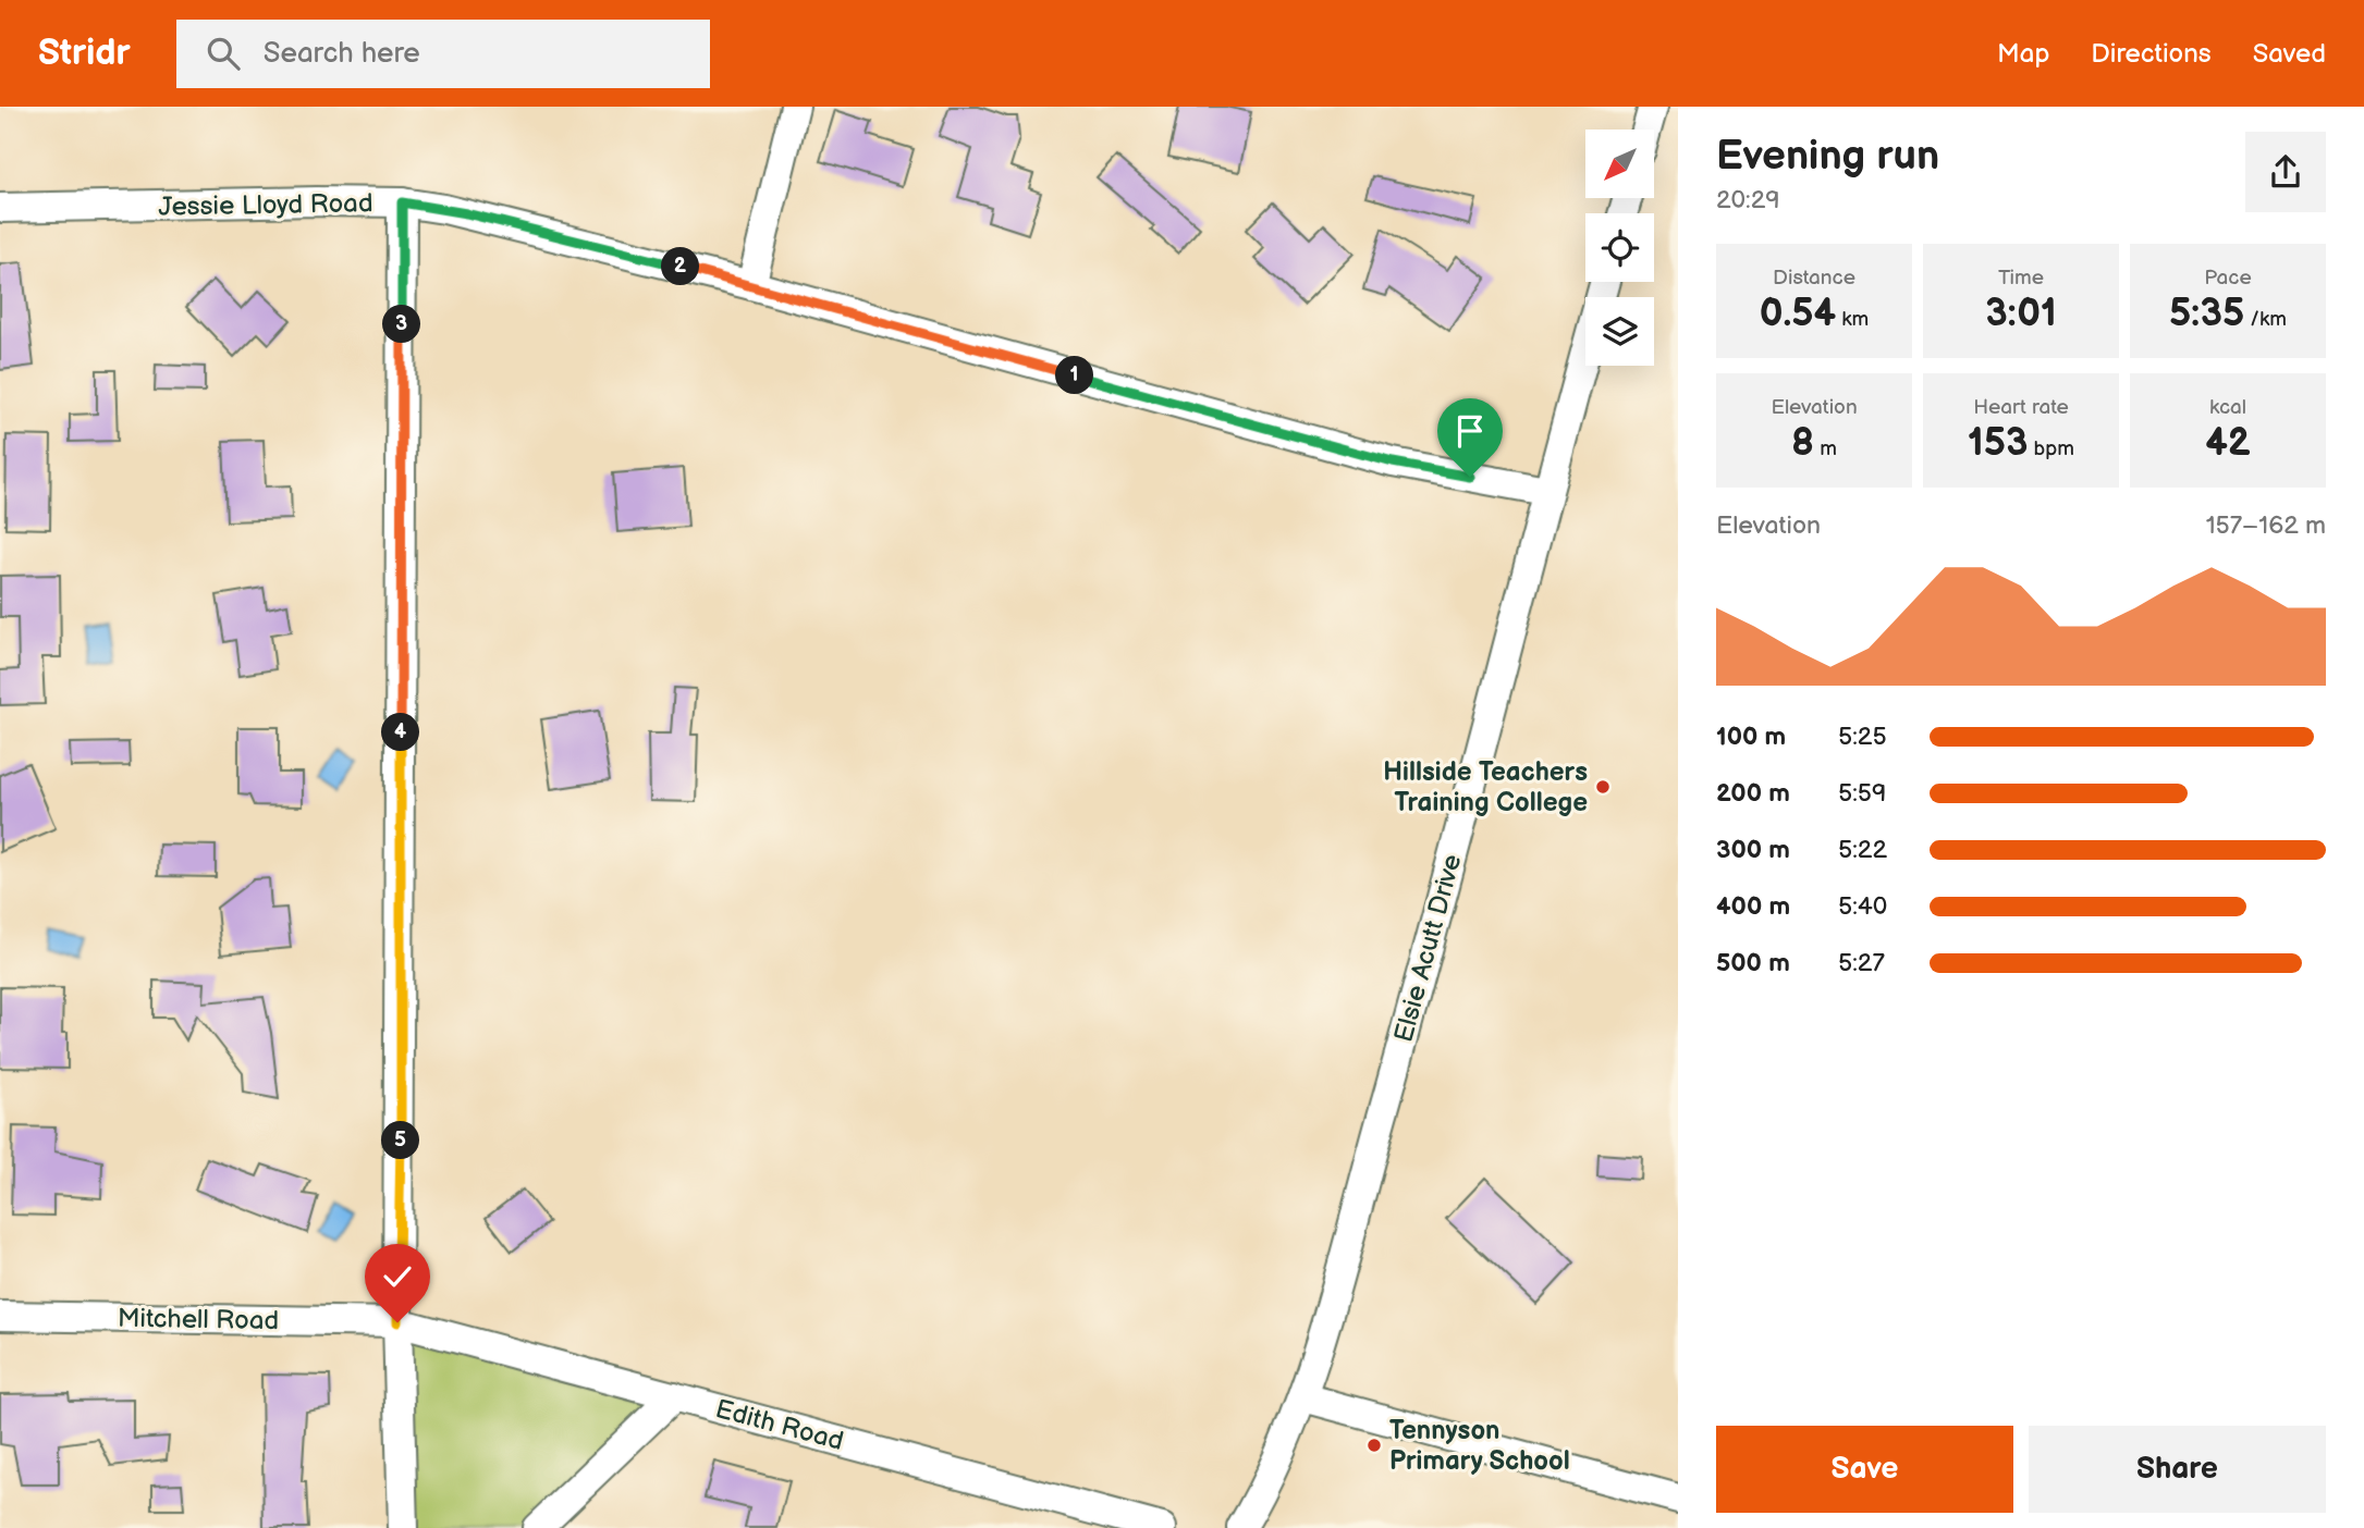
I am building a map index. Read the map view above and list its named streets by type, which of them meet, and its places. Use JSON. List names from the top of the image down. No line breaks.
{"streets":{"street":["Jessie Lloyd Road","Elsie Acutt Drive","Mitchell Road","Edith Road"]},"crossings":[["Jessie Lloyd Road","Elsie Acutt Drive"],["Mitchell Road","Edith Road"]],"places":["Hillside Teachers Training College","Tennyson Primary School"],"north":"bottom left","page":{"header":"Stridr","search":"Search here","nav":["Map","Directions","Saved"],"heading":["Evening run","20:29"],"stats":[["Distance","0.54 km"],["Time","3:01"],["Pace","5:35 /km"],["Elevation","8 m"],["Heart rate","153 bpm"],["kcal","42"]],"pins":["2","3","1","4","5"],"chart":["Elevation","157–162 m"],"list":[{"name":"100 m","note":"5:25"},{"name":"200 m","note":"5:59"},{"name":"300 m","note":"5:22"},{"name":"400 m","note":"5:40"},{"name":"500 m","note":"5:27"}],"buttons":["Save","Share"]}}
